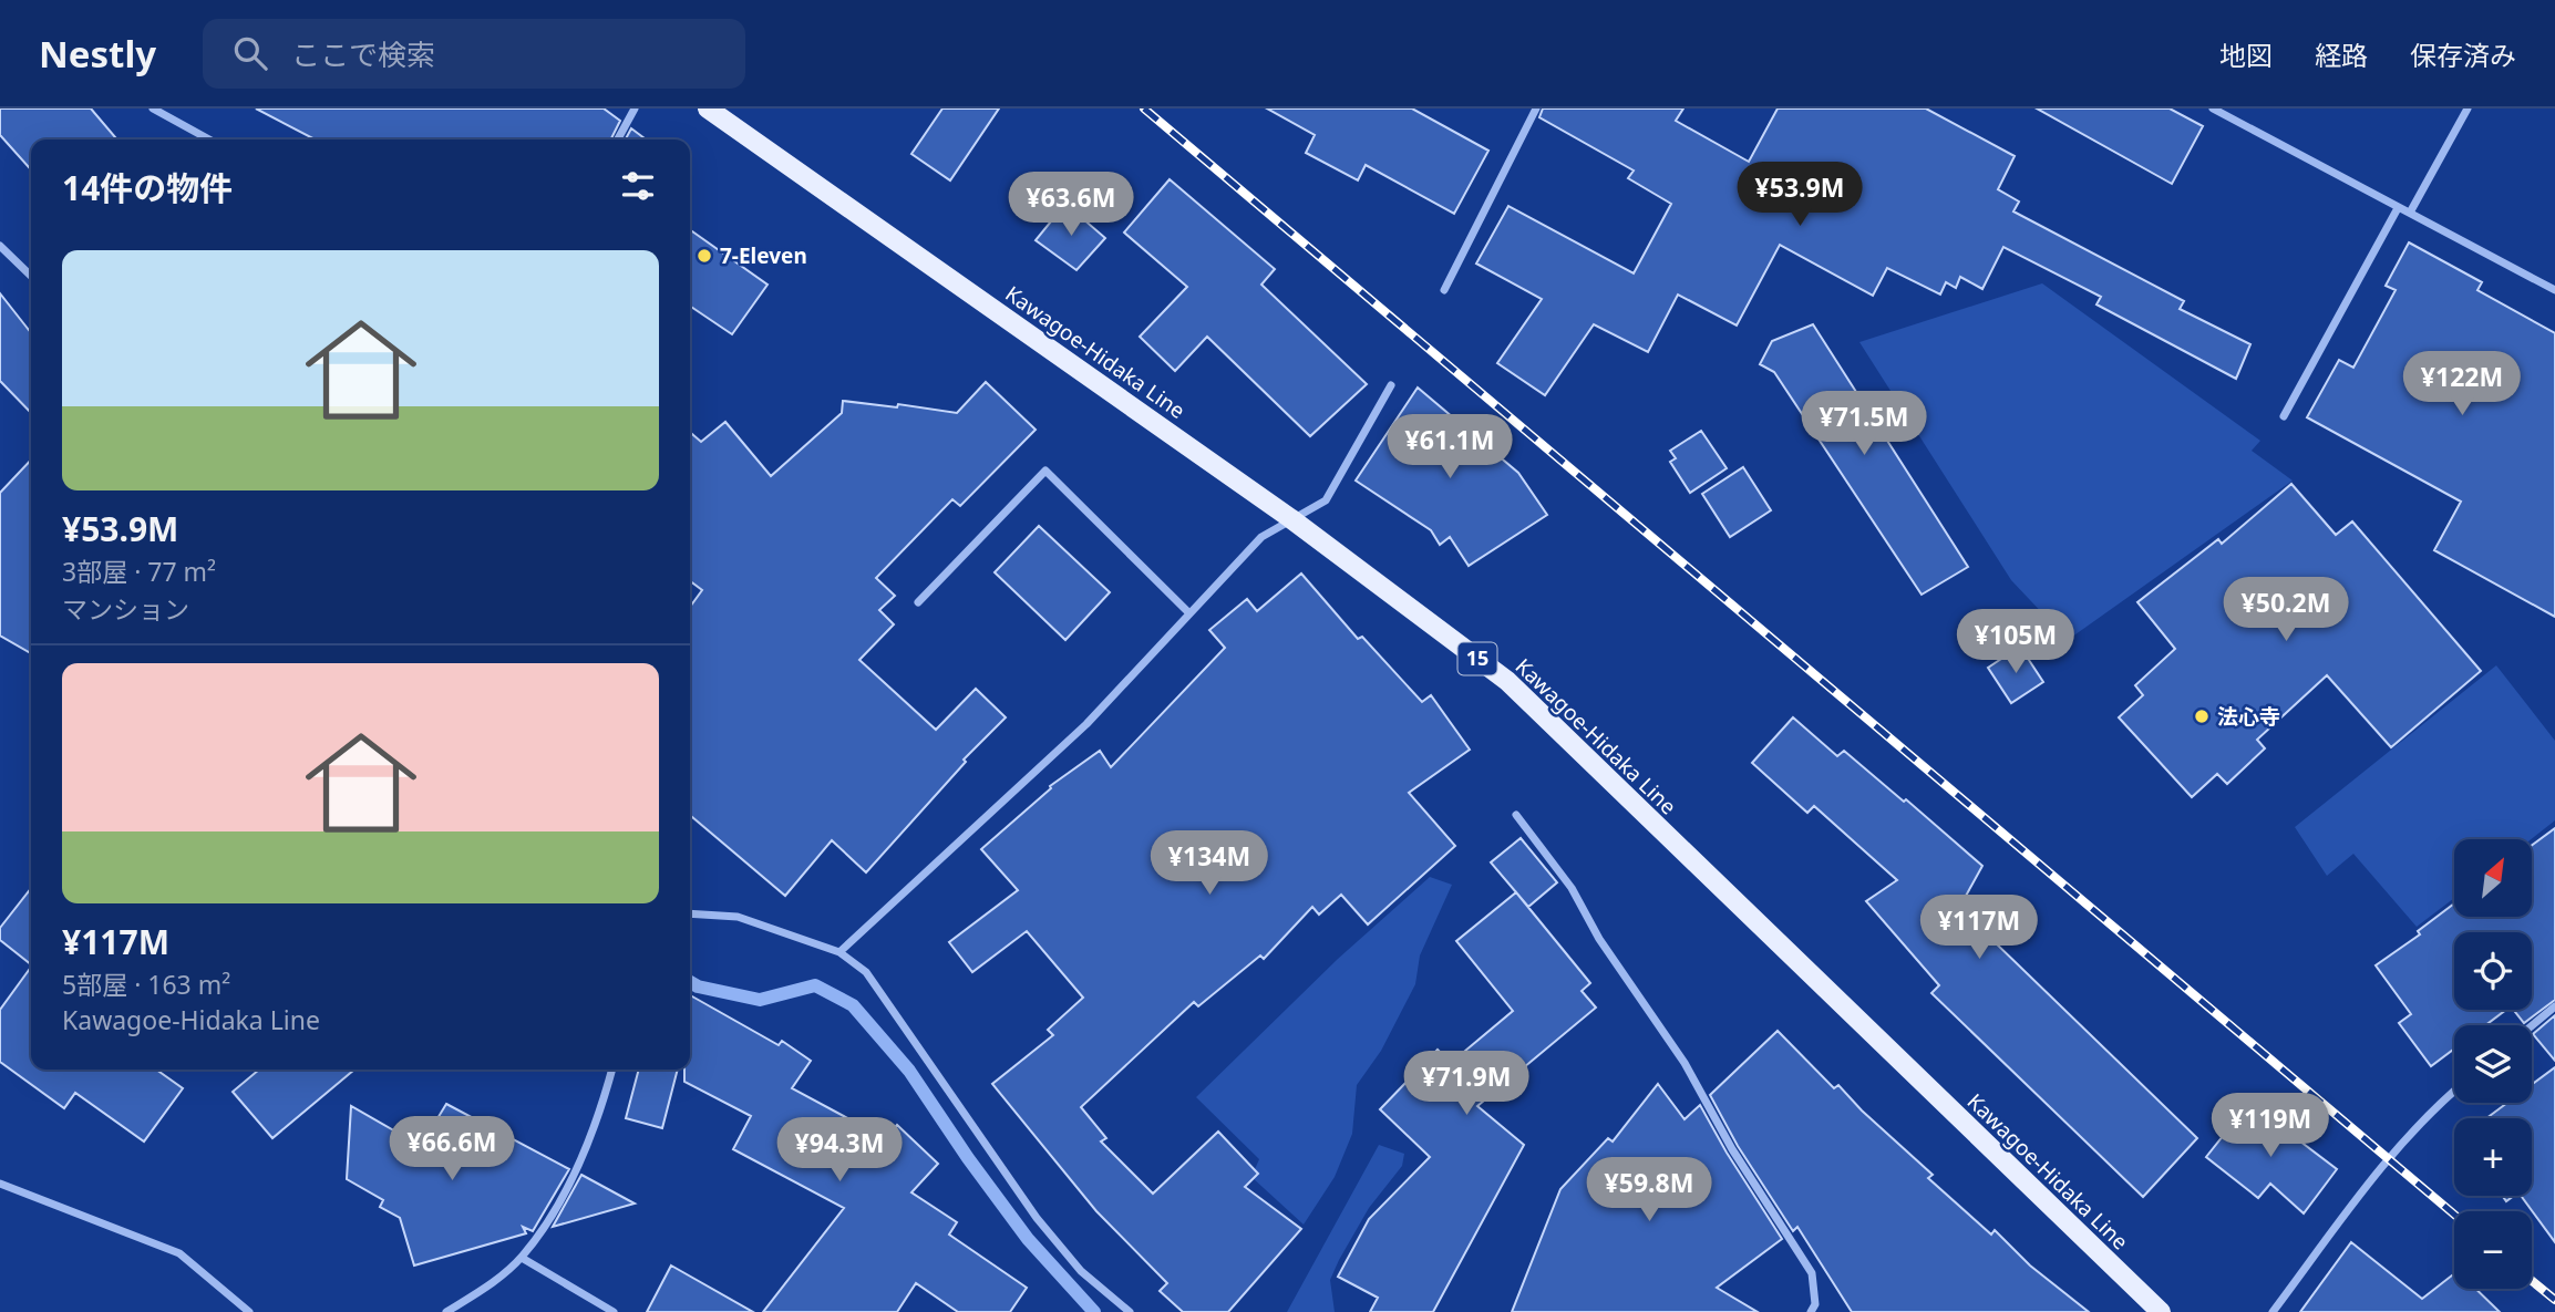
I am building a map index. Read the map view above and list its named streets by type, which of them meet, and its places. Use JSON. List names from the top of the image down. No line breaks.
{"streets":{"main road":["Kawagoe-Hidaka Line","15"]},"places":["7-Eleven","法心寺"],"north":"top right","page":{"header":"Nestly","search":"ここで検索","nav":["地図","経路","保存済み"],"heading":"14件の物件","price":["¥53.9M","¥63.6M","¥122M","¥71.5M","¥61.1M","¥50.2M","¥105M","¥134M","¥117M","¥71.9M","¥119M","¥66.6M","¥94.3M","¥59.8M"],"list":[{"name":"¥53.9M","note":"3部屋 · 77 m² · マンション"},{"name":"¥117M","note":"5部屋 · 163 m² · Kawagoe-Hidaka Line"}],"map_buttons":["+","−"]}}
